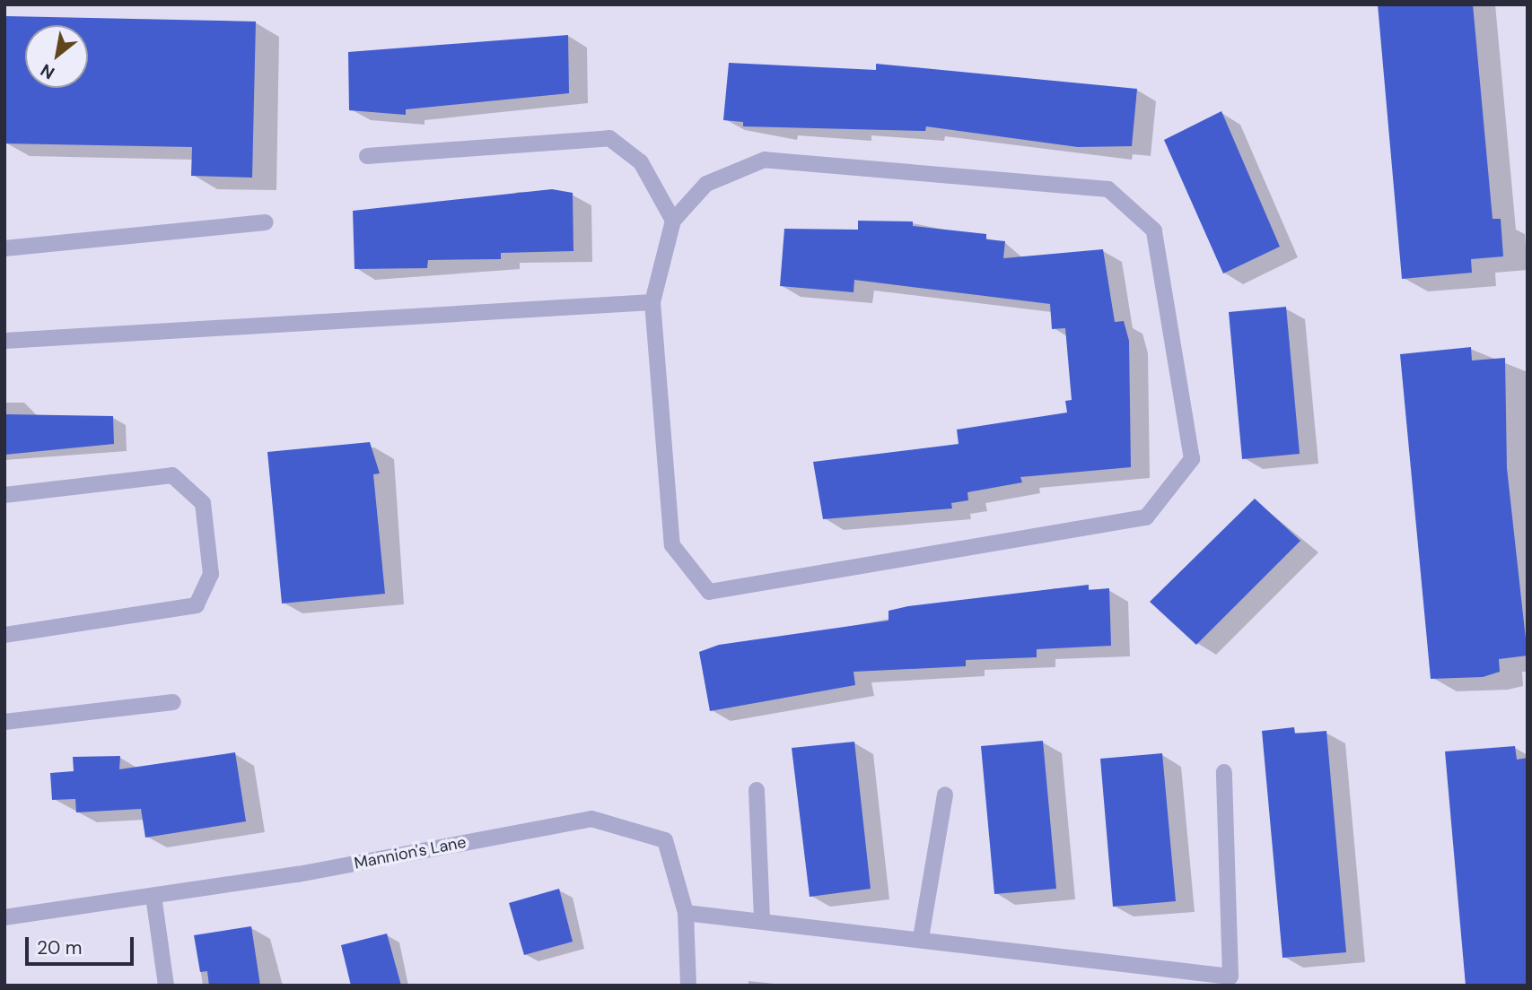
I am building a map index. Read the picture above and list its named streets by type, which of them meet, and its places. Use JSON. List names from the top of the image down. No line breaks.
{"streets":{"street":["Mannion's Lane"]},"scale_bar":"20 m","north":"bottom left"}
